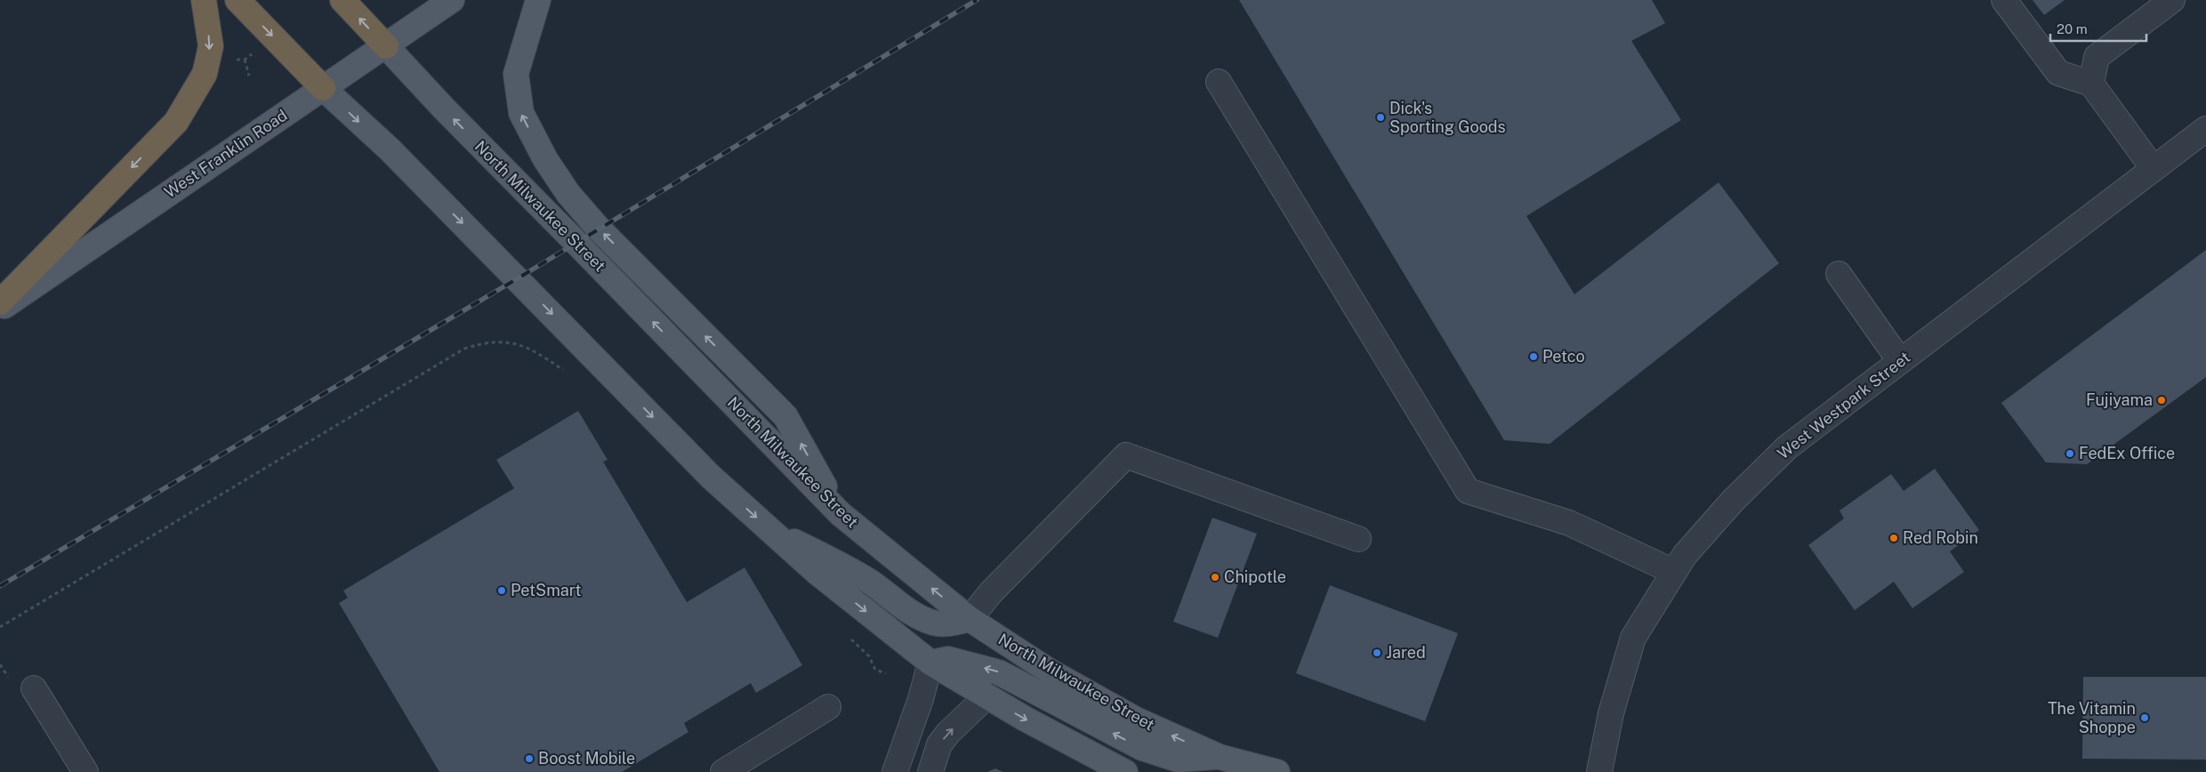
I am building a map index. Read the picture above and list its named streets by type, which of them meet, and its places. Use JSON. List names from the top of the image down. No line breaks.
{"streets":{"main road":["West Franklin Road","North Milwaukee Street"],"street":["West Westpark Street"]},"crossings":[["West Franklin Road","North Milwaukee Street"]],"places":["Dick's Sporting Goods","Petco","Fujiyama","FedEx Office","Red Robin","Chipotle","PetSmart","Jared","The Vitamin Shoppe","Boost Mobile"],"scale_bar":"20 m"}
